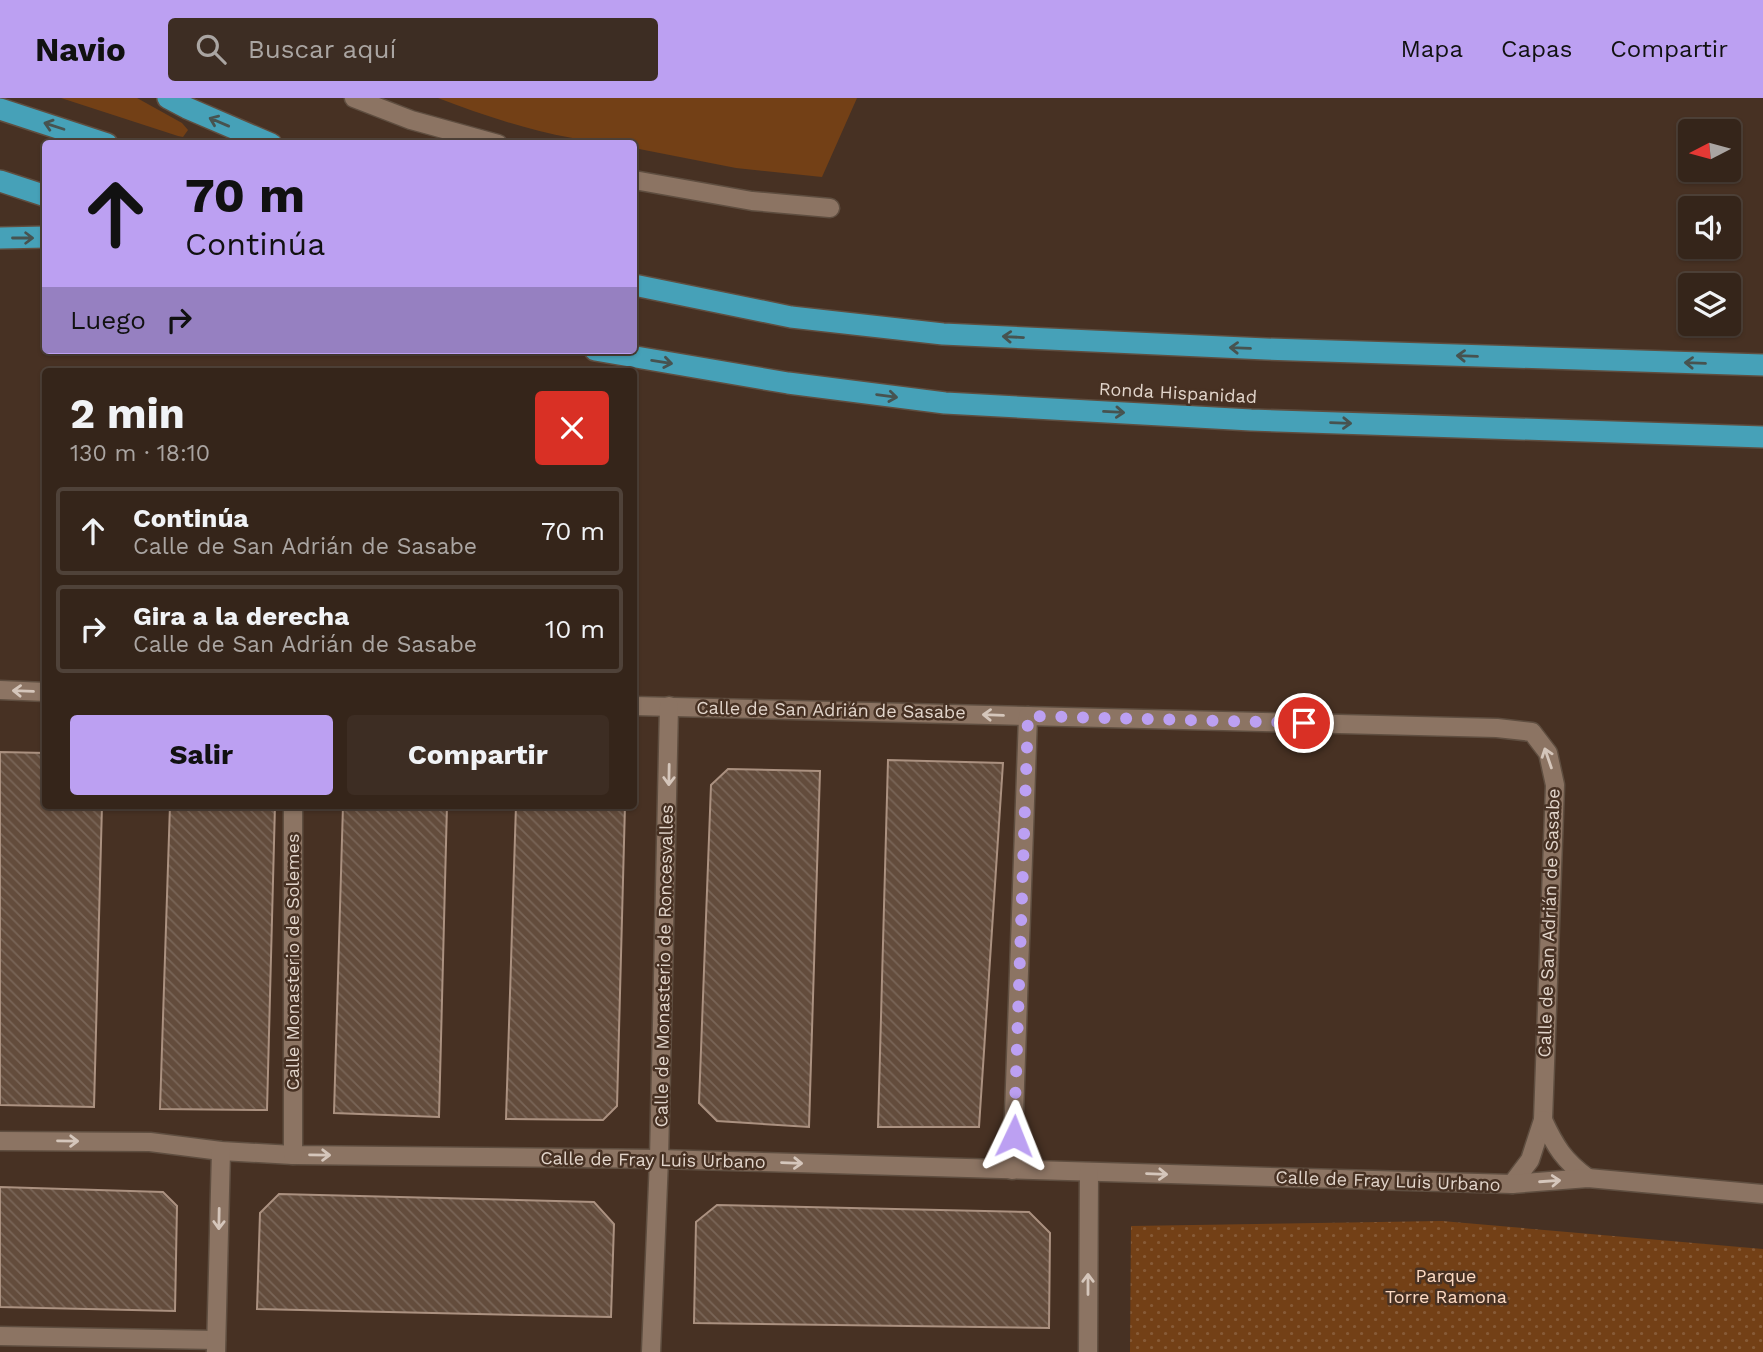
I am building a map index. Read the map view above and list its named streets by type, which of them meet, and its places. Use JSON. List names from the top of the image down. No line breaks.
{"streets":{"highway":["Ronda Hispanidad"],"street":["Calle de San Adrián de Sasabe","Calle Monasterio de Solemes","Calle de Monasterio de Roncesvalles","Calle de Fray Luis Urbano"]},"crossings":[["Calle de San Adrián de Sasabe","Calle de Monasterio de Roncesvalles"],["Calle de San Adrián de Sasabe","Calle de Fray Luis Urbano"],["Calle Monasterio de Solemes","Calle de Fray Luis Urbano"],["Calle de Monasterio de Roncesvalles","Calle de Fray Luis Urbano"]],"one_way":["Calle de Monasterio de Roncesvalles","Calle de Fray Luis Urbano"],"parks":["Parque Torre Ramona"],"north":"left","page":{"header":"Navio","search":"Buscar aquí","nav":["Mapa","Capas","Compartir"],"turn":["70 m","Continúa"],"then":"Luego","heading":["2 min","130 m · 18:10"],"list":[{"name":"Continúa","note":"Calle de San Adrián de Sasabe","value":"70 m"},{"name":"Gira a la derecha","note":"Calle de San Adrián de Sasabe","value":"10 m"}],"buttons":["Salir","Compartir"]}}
